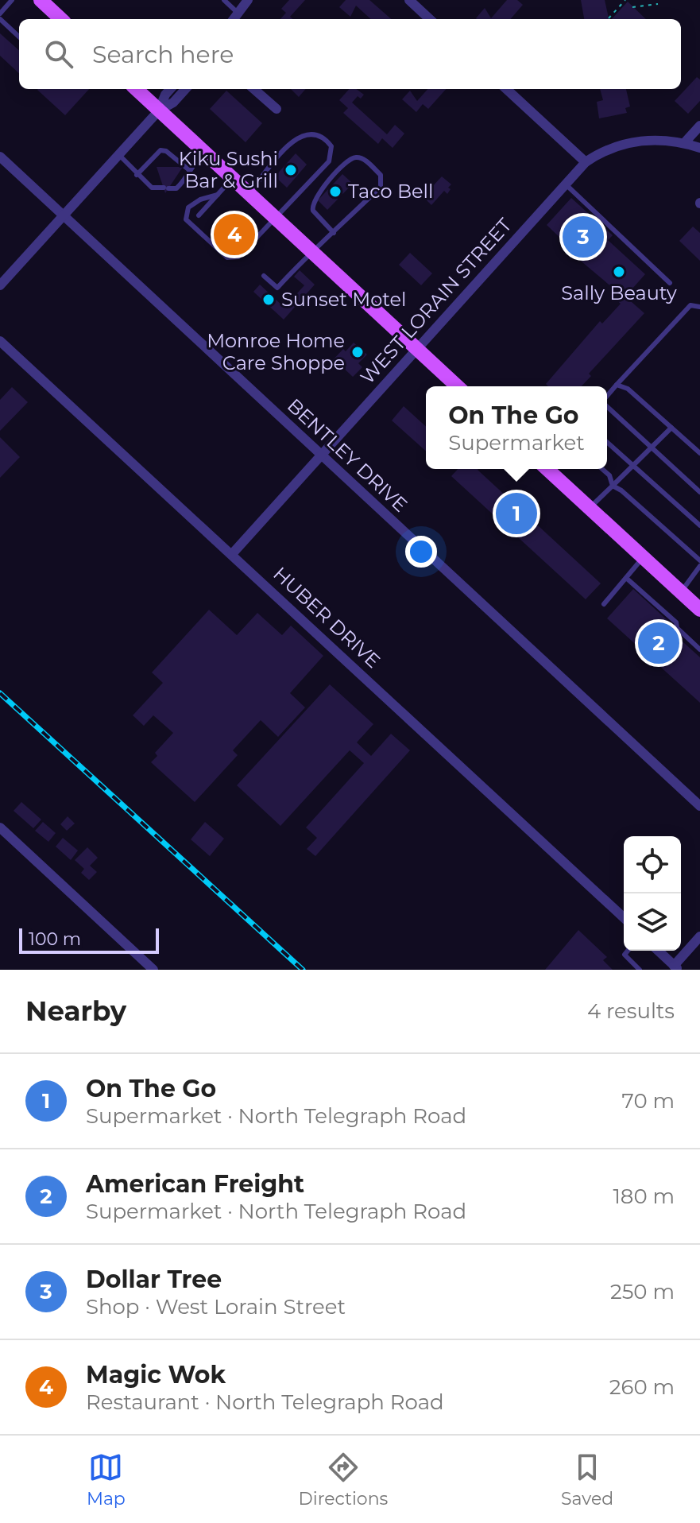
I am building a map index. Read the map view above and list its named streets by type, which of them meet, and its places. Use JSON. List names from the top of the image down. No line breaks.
{"streets":{"street":["WEST LORAIN STREET","BENTLEY DRIVE","HUBER DRIVE"]},"crossings":[["WEST LORAIN STREET","BENTLEY DRIVE"],["WEST LORAIN STREET","HUBER DRIVE"]],"places":["Kiku Sushi Bar & Grill","Taco Bell","Sally Beauty","Sunset Motel","Monroe Home Care Shoppe"],"scale_bar":"100 m","page":{"search":"Search here","pins":["4","3","1","2"],"popup":["On The Go","Supermarket"],"scale":"100 m","heading":["Nearby","4 results"],"list":[{"mark":"1","name":"On The Go","note":"Supermarket · North Telegraph Road","value":"70 m"},{"mark":"2","name":"American Freight","note":"Supermarket · North Telegraph Road","value":"180 m"},{"mark":"3","name":"Dollar Tree","note":"Shop · West Lorain Street","value":"250 m"},{"mark":"4","name":"Magic Wok","note":"Restaurant · North Telegraph Road","value":"260 m"}],"nav":["Map","Directions","Saved"]}}
